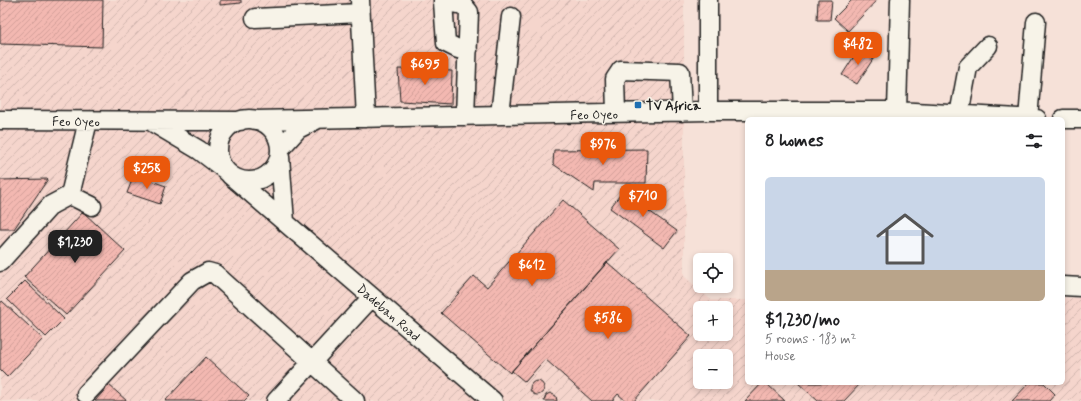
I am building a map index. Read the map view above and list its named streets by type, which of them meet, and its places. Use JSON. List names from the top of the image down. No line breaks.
{"streets":{"street":["Feo Oyeo","Dadeban Road"]},"crossings":[["Feo Oyeo","Dadeban Road"]],"places":{"transit":["TV Africa"]},"page":{"price":["$482","$695","$976","$258","$710","$1,230","$612","$586"],"heading":"8 homes","list":[{"name":"$1,230/mo","note":"5 rooms · 183 m² · House"}],"map_buttons":["+","−"]}}
